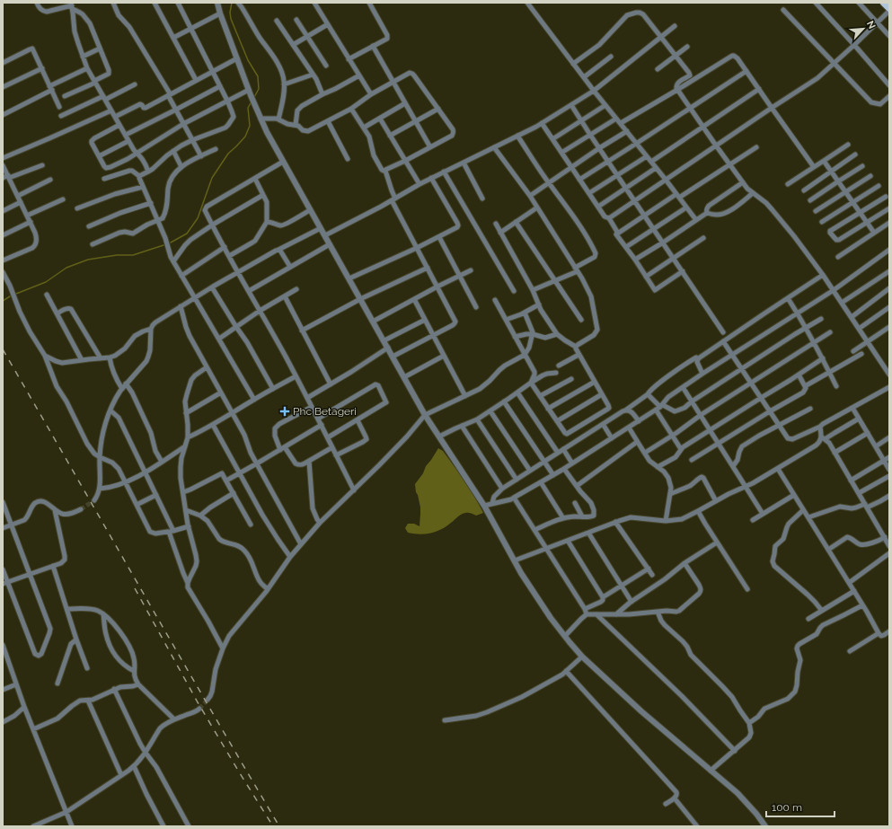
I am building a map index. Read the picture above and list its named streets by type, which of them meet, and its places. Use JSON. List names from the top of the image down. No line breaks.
{"places":{"health":["Phc Betageri"]},"scale_bar":"100 m","north":"top right"}
